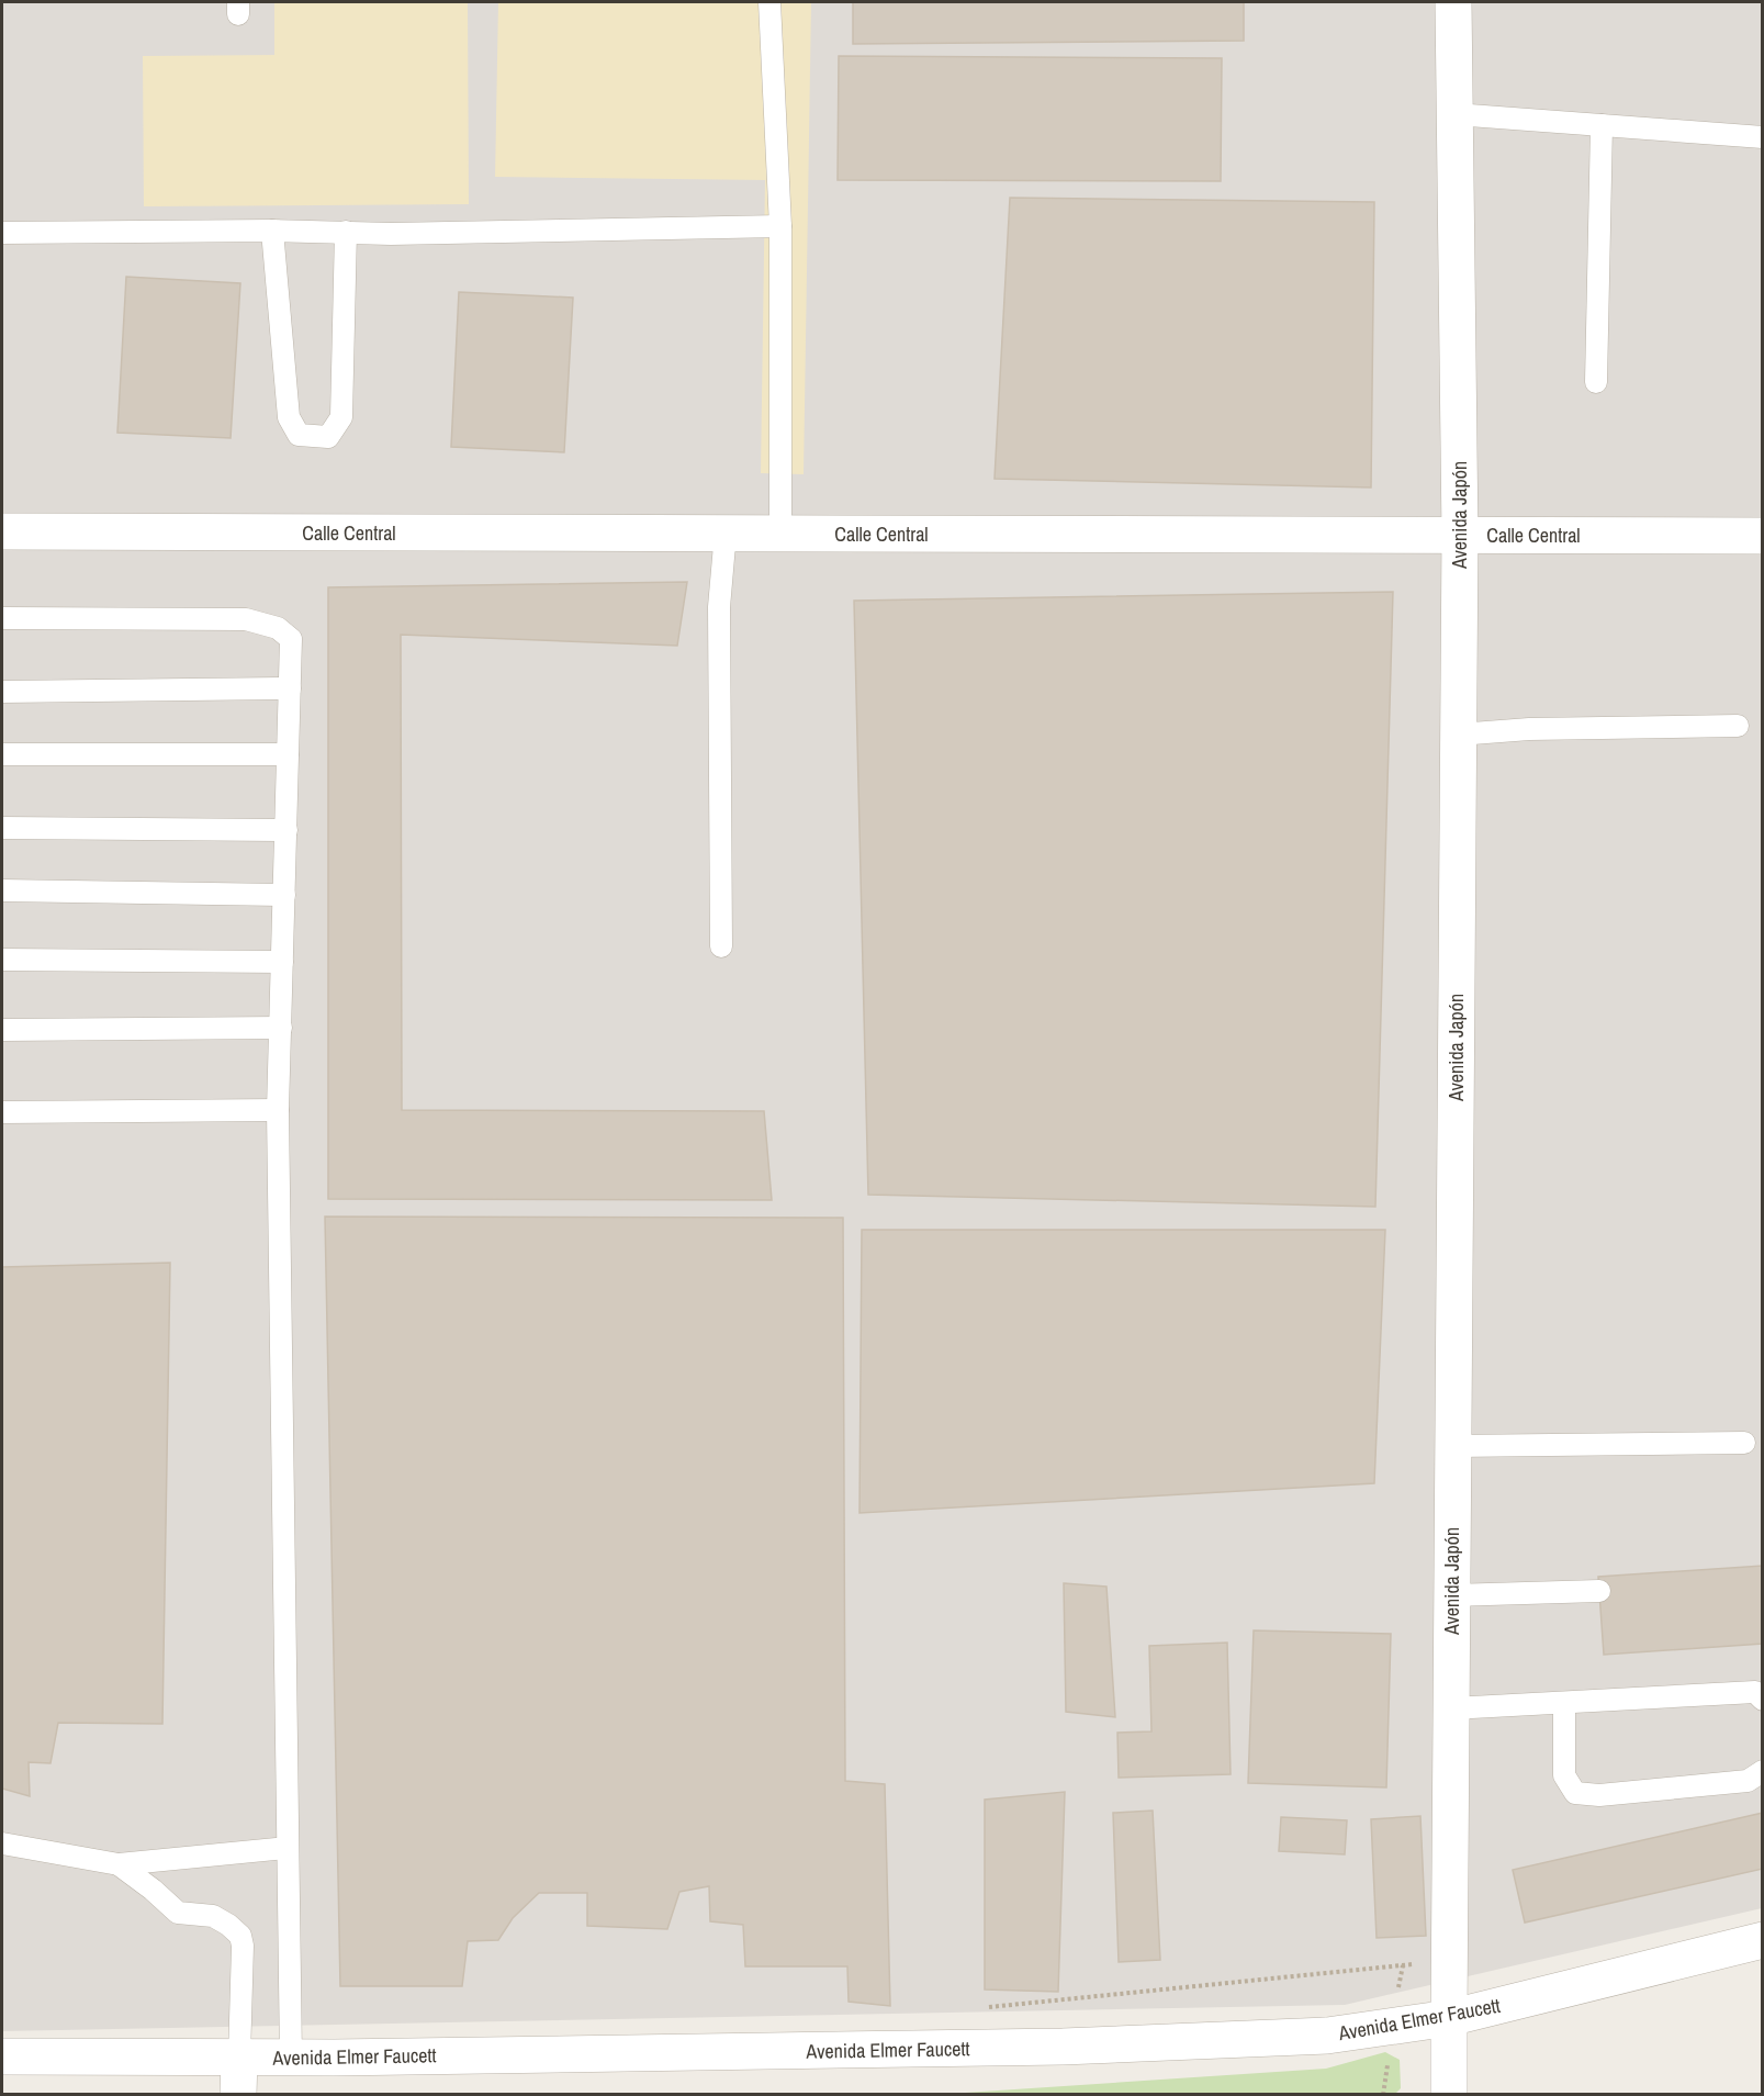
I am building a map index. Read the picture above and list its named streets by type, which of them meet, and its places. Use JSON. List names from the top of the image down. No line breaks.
{"streets":{"street":["Avenida Japón","Calle Central","Avenida Elmer Faucett"]},"crossings":[["Avenida Japón","Calle Central"],["Avenida Japón","Avenida Elmer Faucett"]]}
